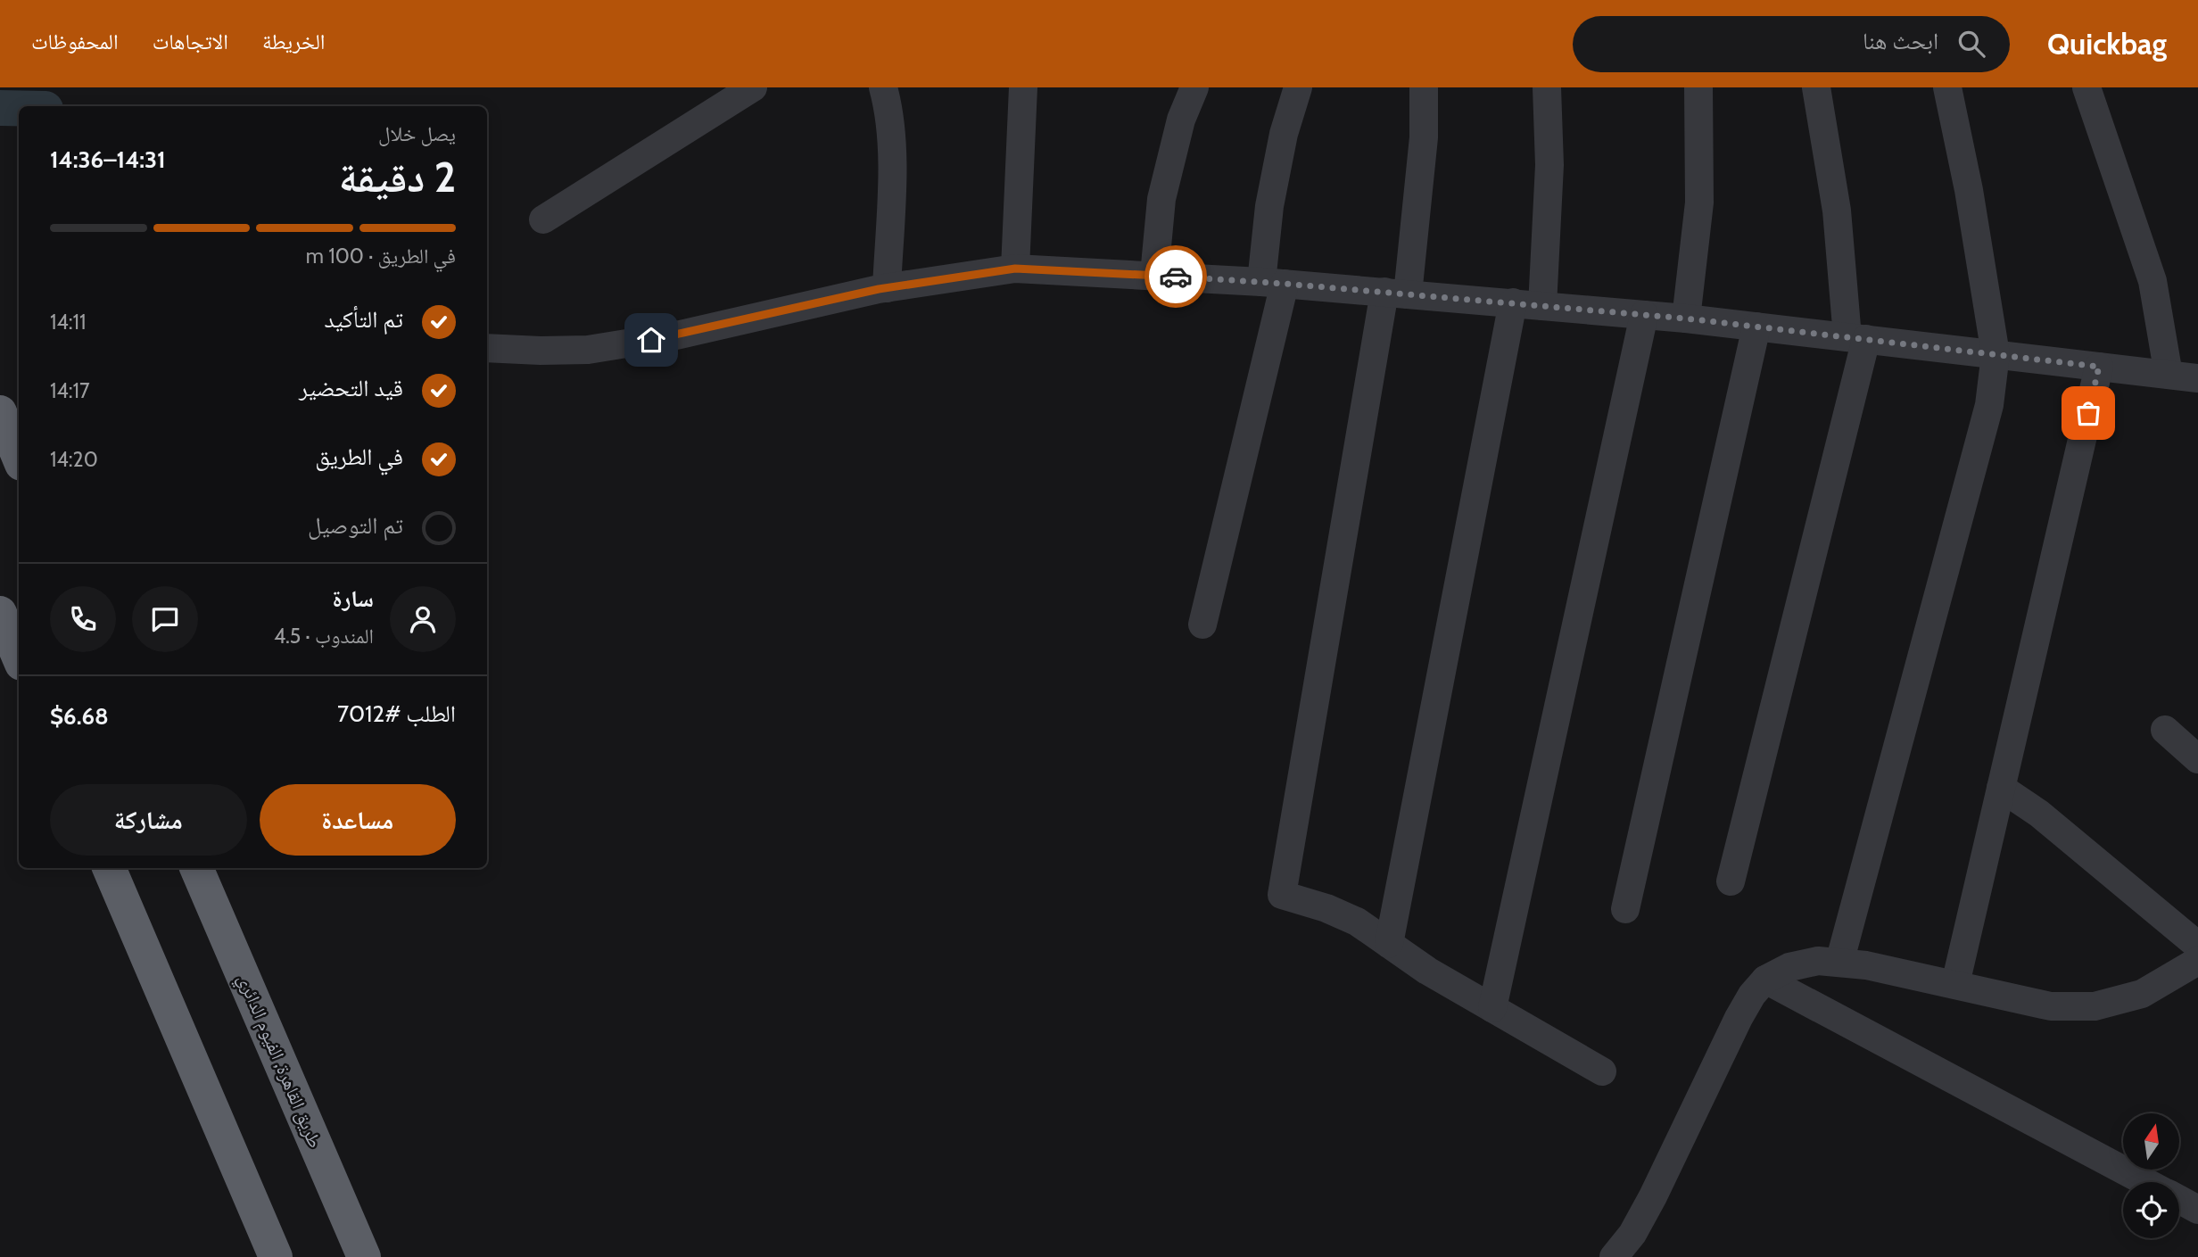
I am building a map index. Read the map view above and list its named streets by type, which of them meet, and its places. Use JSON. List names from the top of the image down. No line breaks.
{"streets":{"highway":["طريق القاهرة, الفيوم الدائري"]},"north":"top","page":{"header":"Quickbag","search":"ابحث هنا","nav":["الخريطة","الاتجاهات","المحفوظات"],"heading":["2 دقيقة","يصل خلال","14:31–14:36"],"panel":["سارة","المندوب · 4.5","الطلب #7012","$6.68"],"bar":"في الطريق · 100 m","list":[["تم التأكيد","14:11"],["قيد التحضير","14:17"],["في الطريق","14:20"],"تم التوصيل"],"buttons":["مساعدة","مشاركة"]}}
